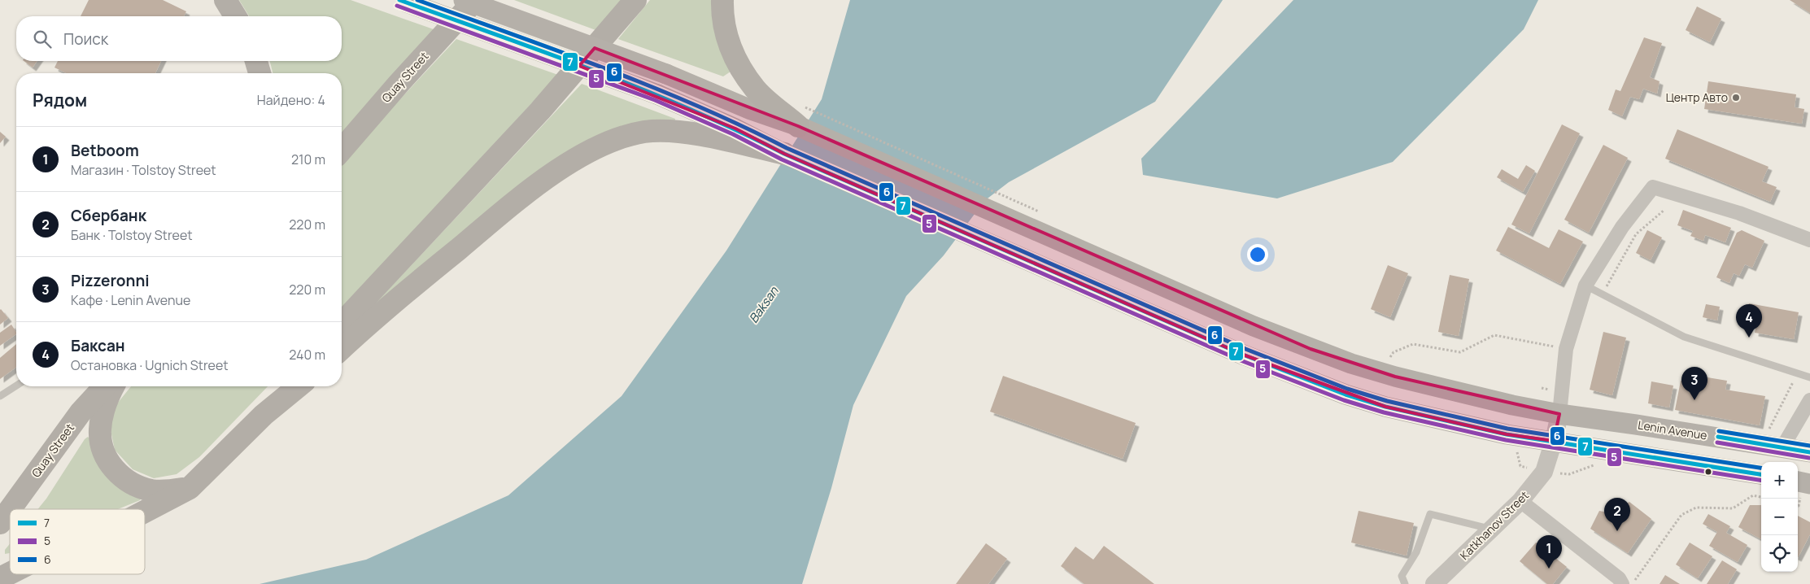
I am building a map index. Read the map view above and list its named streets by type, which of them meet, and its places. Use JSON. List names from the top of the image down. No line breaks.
{"streets":{"main road":["Quay Street","Lenin Avenue"],"street":["Katkhanov Street"]},"crossings":[["Lenin Avenue","Katkhanov Street"]],"water":["Baksan"],"places":["Центр Авто"],"lines":["transit line 7","transit line 6","transit line 5"],"legend":["7","5","6"],"page":{"search":"Поиск","heading":["Рядом","Найдено: 4"],"list":[{"mark":"1","name":"Betboom","note":"Магазин · Tolstoy Street","value":"210 m"},{"mark":"2","name":"Сбербанк","note":"Банк · Tolstoy Street","value":"220 m"},{"mark":"3","name":"Pizzeronni","note":"Кафе · Lenin Avenue","value":"220 m"},{"mark":"4","name":"Баксан","note":"Остановка · Ugnich Street","value":"240 m"}],"pins":["4","3","2","1"],"map_buttons":["+","−"]}}
